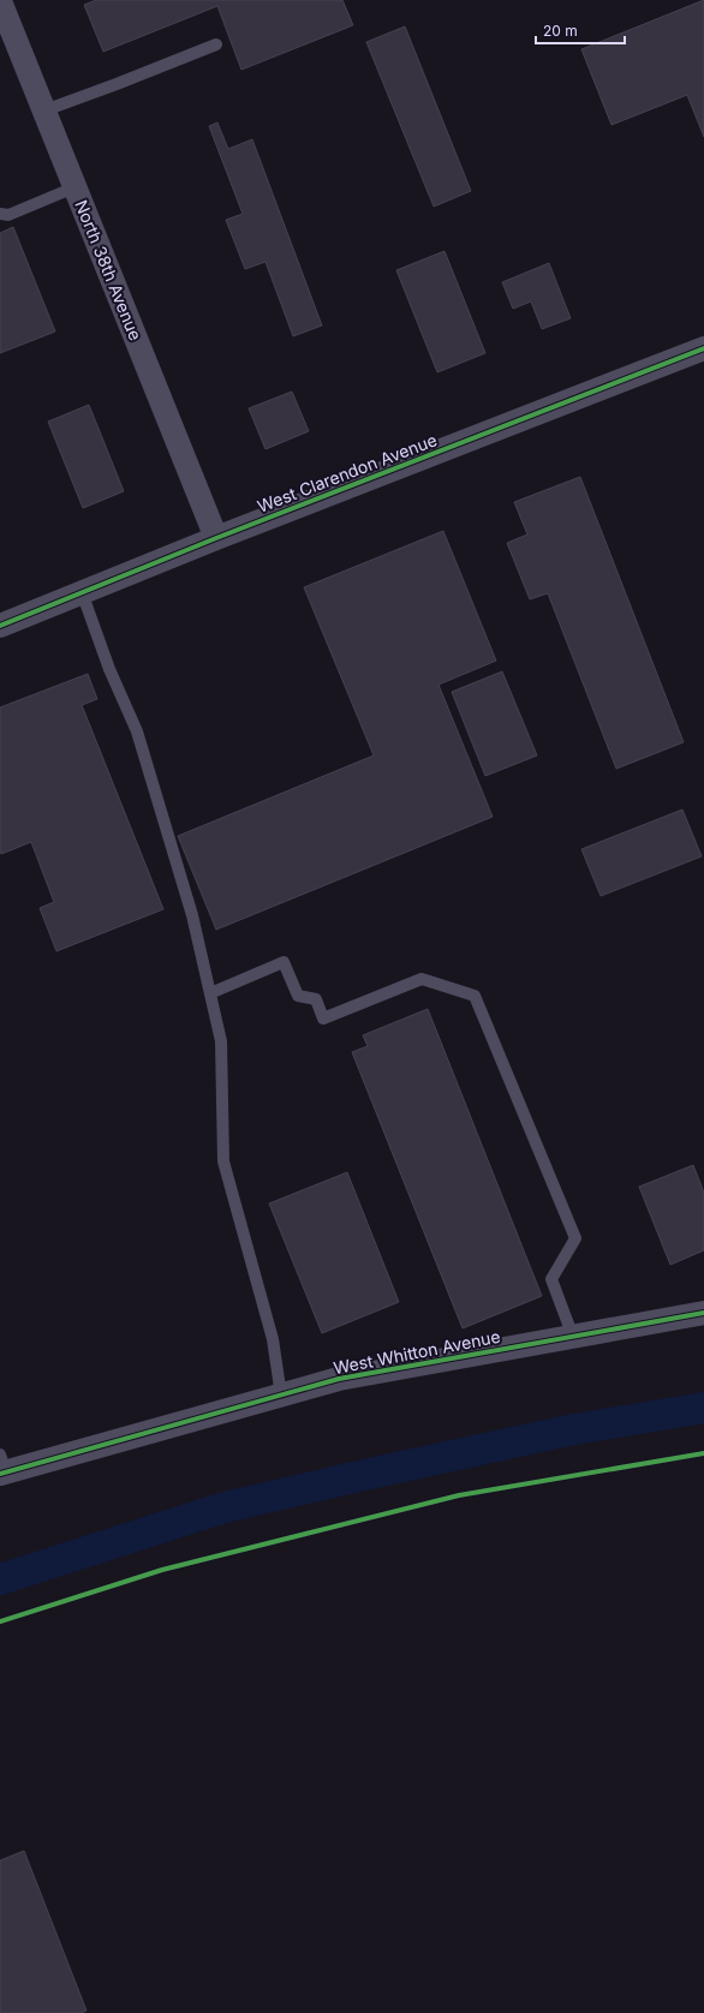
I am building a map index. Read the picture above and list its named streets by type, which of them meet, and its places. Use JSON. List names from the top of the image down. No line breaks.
{"streets":{"street":["North 38th Avenue","West Clarendon Avenue","West Whitton Avenue"]},"crossings":[["North 38th Avenue","West Clarendon Avenue"]],"scale_bar":"20 m"}
